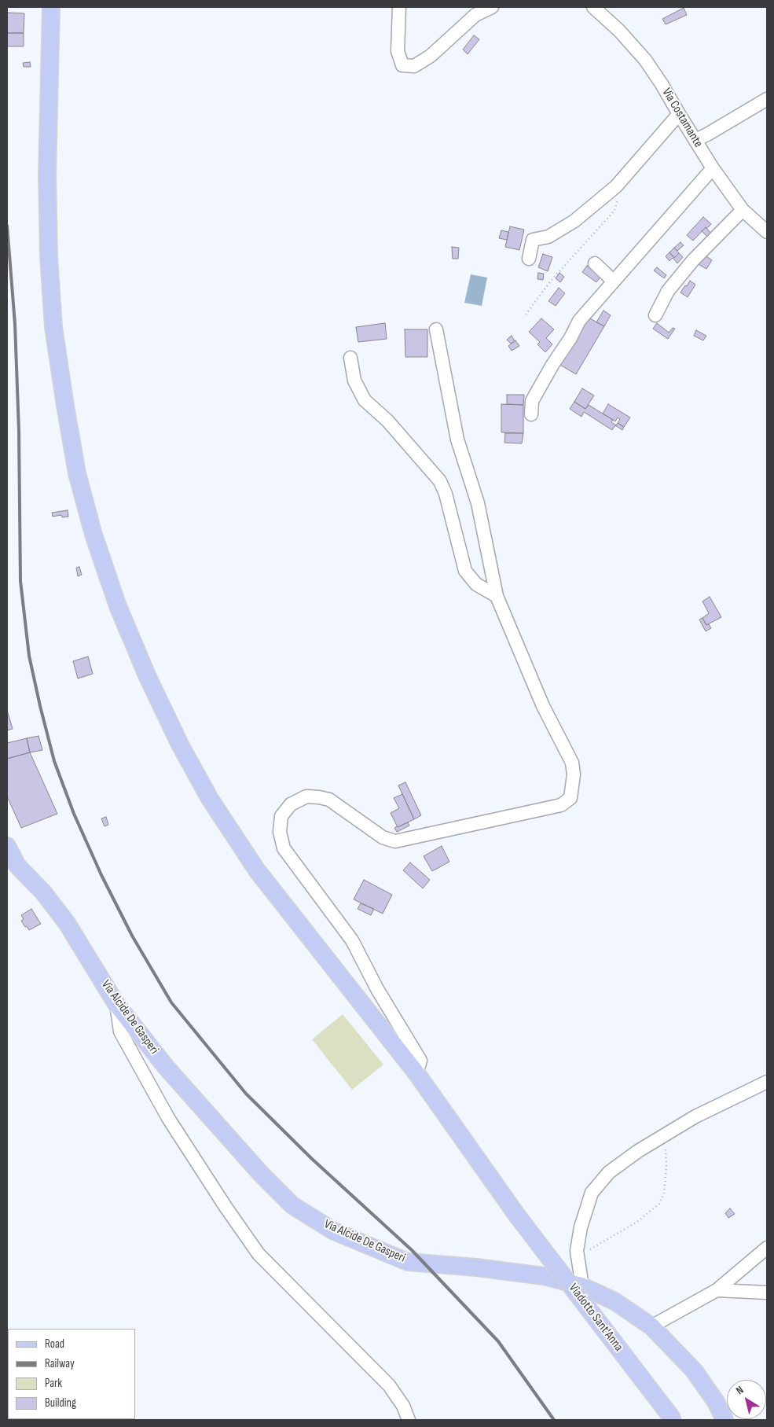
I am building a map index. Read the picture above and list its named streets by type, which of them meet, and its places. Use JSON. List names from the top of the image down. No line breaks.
{"streets":{"main road":["Via Alcide De Gasperi","Viadotto Sant'Anna"],"street":["Via Costamante"]},"legend":["Road","Railway","Park","Building"],"north":"top left"}
